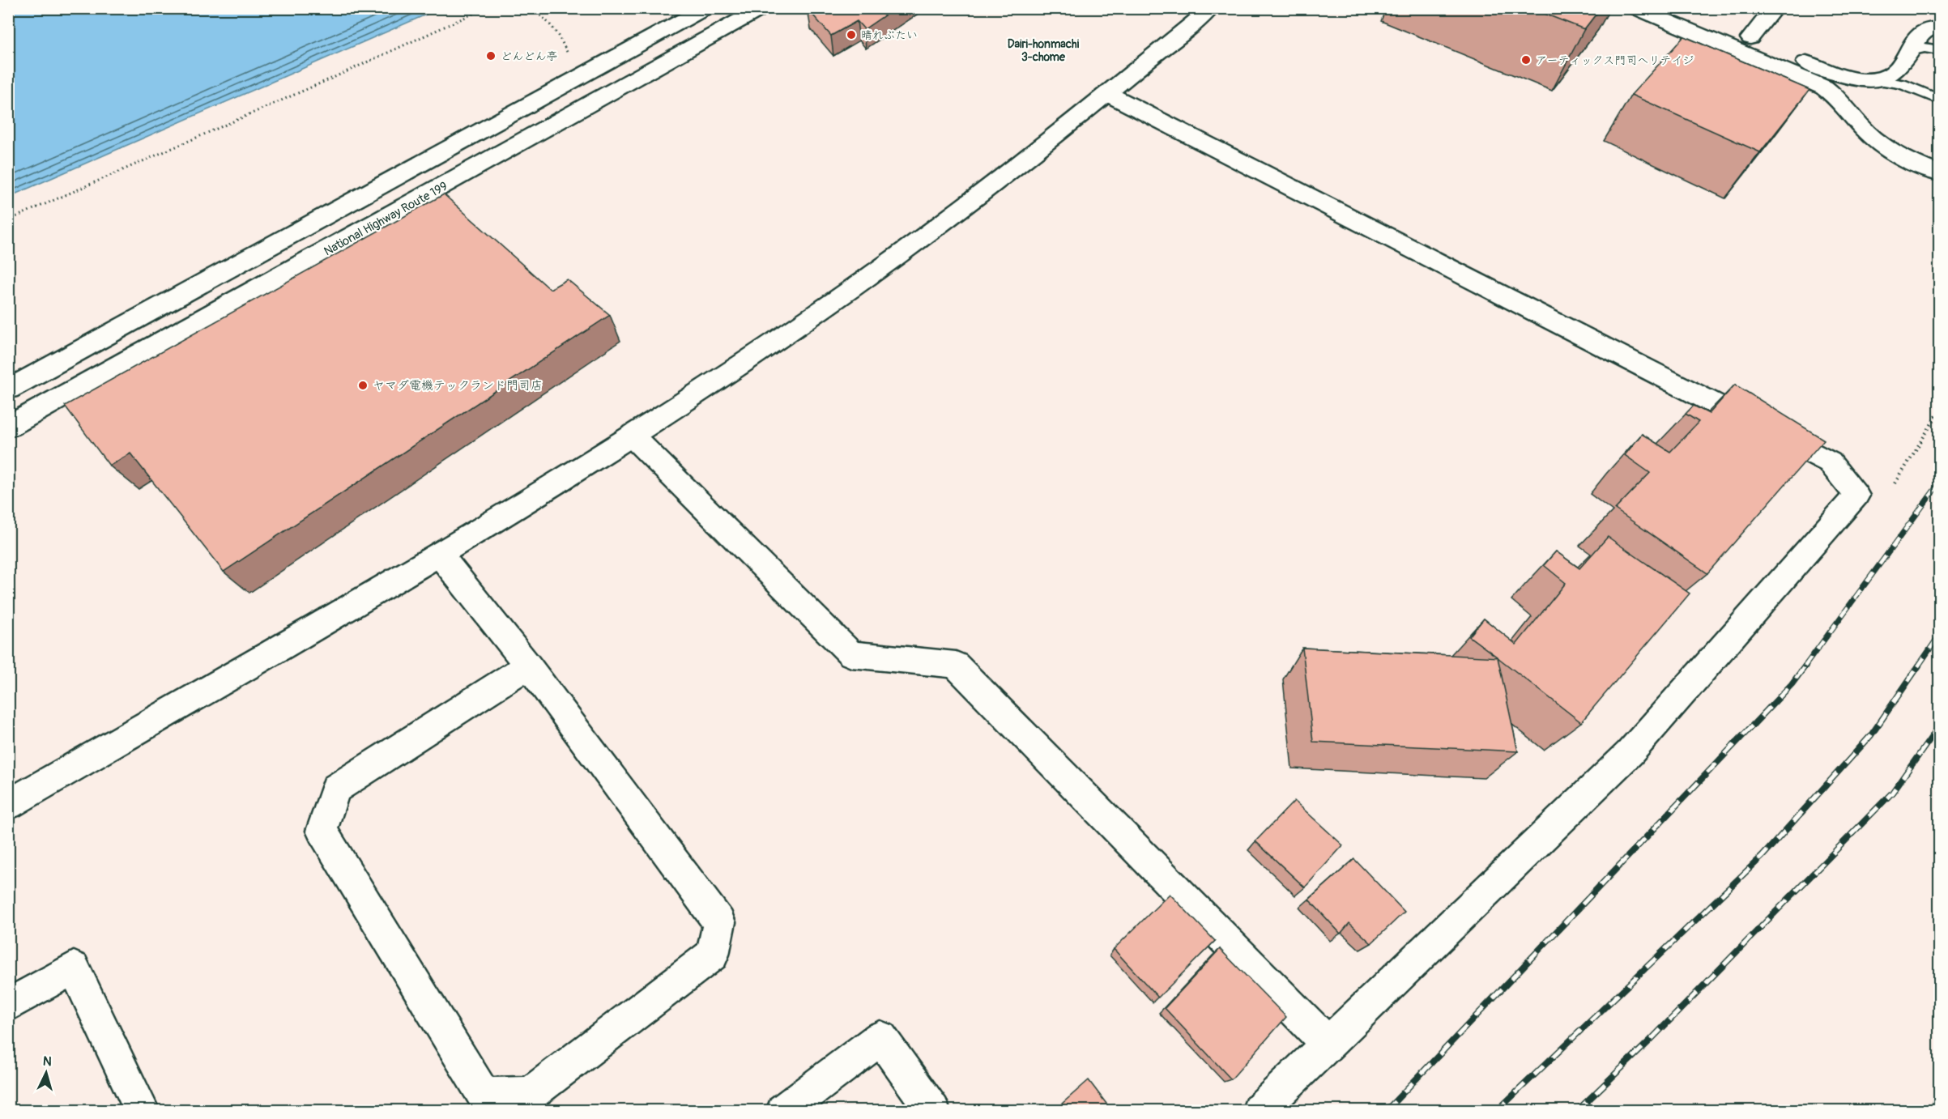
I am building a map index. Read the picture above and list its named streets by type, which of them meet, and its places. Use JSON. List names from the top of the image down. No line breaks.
{"streets":{"main road":["National Highway Route 199"]},"districts":["Dairi-honmachi 3-chome"],"places":["晴れぶたい","どんどん亭","アーティックス門司ヘリテイジ","ヤマダ電機テックランド門司店"],"north":"top"}
